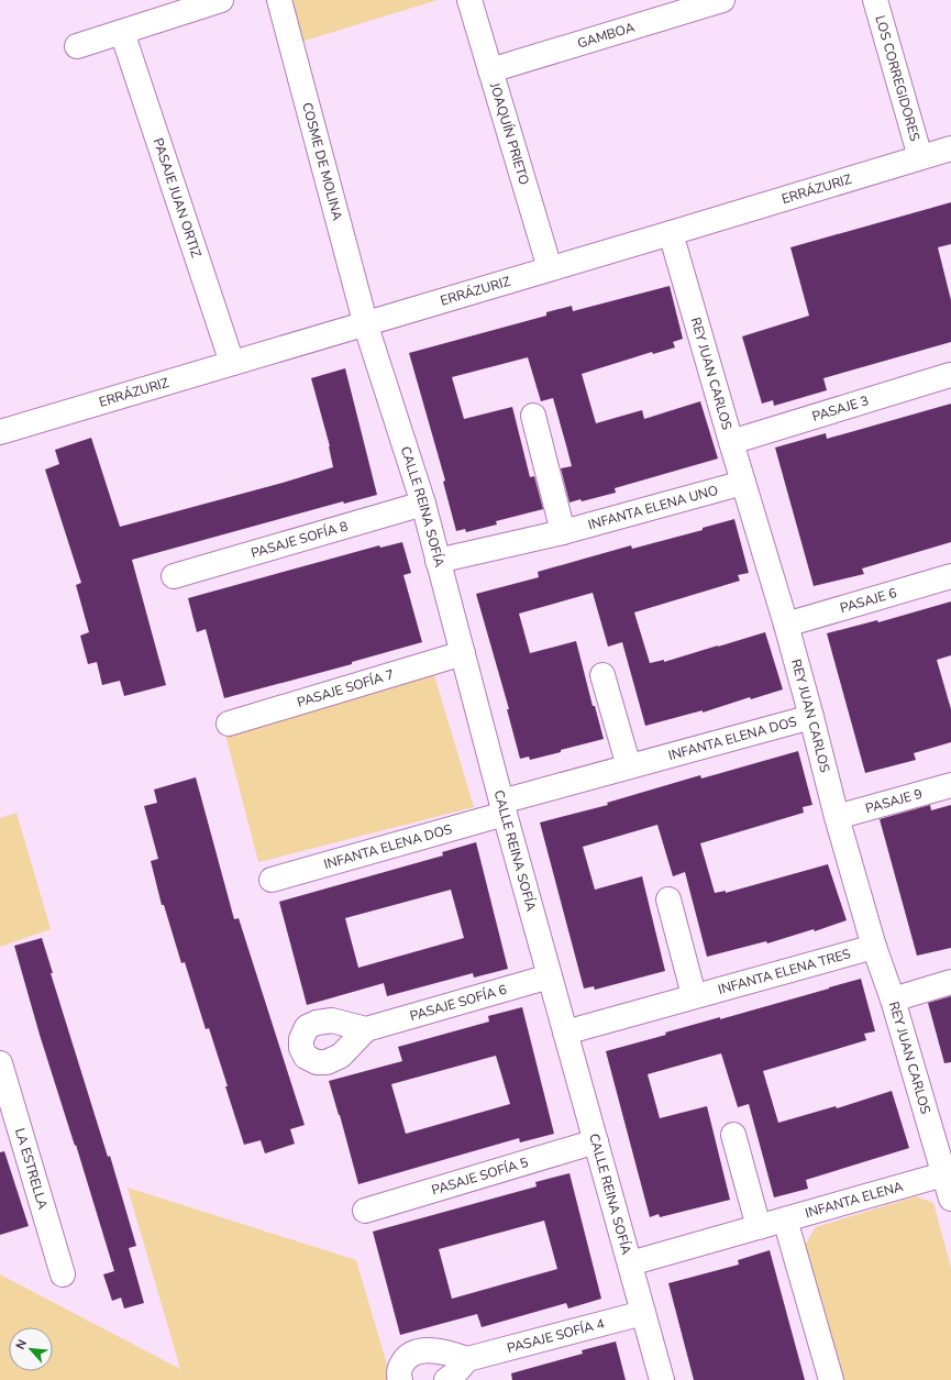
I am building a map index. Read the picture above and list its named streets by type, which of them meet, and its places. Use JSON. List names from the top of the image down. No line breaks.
{"streets":{"street":["GAMBOA","LOS CORREGIDORES","JOAQUÍN PRIETO","COSME DE MOLINA","ERRÁZURIZ","PASAJE JUAN ORTIZ","REY JUAN CARLOS","PASAJE 3","CALLE REINA SOFÍA","INFANTA ELENA UNO","PASAJE SOFÍA 8","PASAJE 6","PASAJE SOFÍA 7","INFANTA ELENA DOS","PASAJE 9","INFANTA ELENA TRES","PASAJE SOFÍA 6","LA ESTRELLA","PASAJE SOFÍA 5","INFANTA ELENA","PASAJE SOFÍA 4"]},"crossings":[["GAMBOA","JOAQUÍN PRIETO"],["LOS CORREGIDORES","ERRÁZURIZ"],["JOAQUÍN PRIETO","ERRÁZURIZ"],["COSME DE MOLINA","ERRÁZURIZ"],["COSME DE MOLINA","CALLE REINA SOFÍA"],["ERRÁZURIZ","PASAJE JUAN ORTIZ"],["ERRÁZURIZ","REY JUAN CARLOS"],["ERRÁZURIZ","CALLE REINA SOFÍA"],["REY JUAN CARLOS","PASAJE 3"],["REY JUAN CARLOS","INFANTA ELENA UNO"],["REY JUAN CARLOS","PASAJE 6"],["REY JUAN CARLOS","INFANTA ELENA DOS"],["REY JUAN CARLOS","PASAJE 9"],["REY JUAN CARLOS","INFANTA ELENA TRES"],["REY JUAN CARLOS","INFANTA ELENA"],["CALLE REINA SOFÍA","INFANTA ELENA UNO"],["CALLE REINA SOFÍA","PASAJE SOFÍA 8"],["CALLE REINA SOFÍA","PASAJE SOFÍA 7"],["CALLE REINA SOFÍA","INFANTA ELENA DOS"],["CALLE REINA SOFÍA","INFANTA ELENA TRES"],["CALLE REINA SOFÍA","PASAJE SOFÍA 6"],["CALLE REINA SOFÍA","PASAJE SOFÍA 5"],["CALLE REINA SOFÍA","INFANTA ELENA"],["CALLE REINA SOFÍA","PASAJE SOFÍA 4"]],"north":"top left"}
